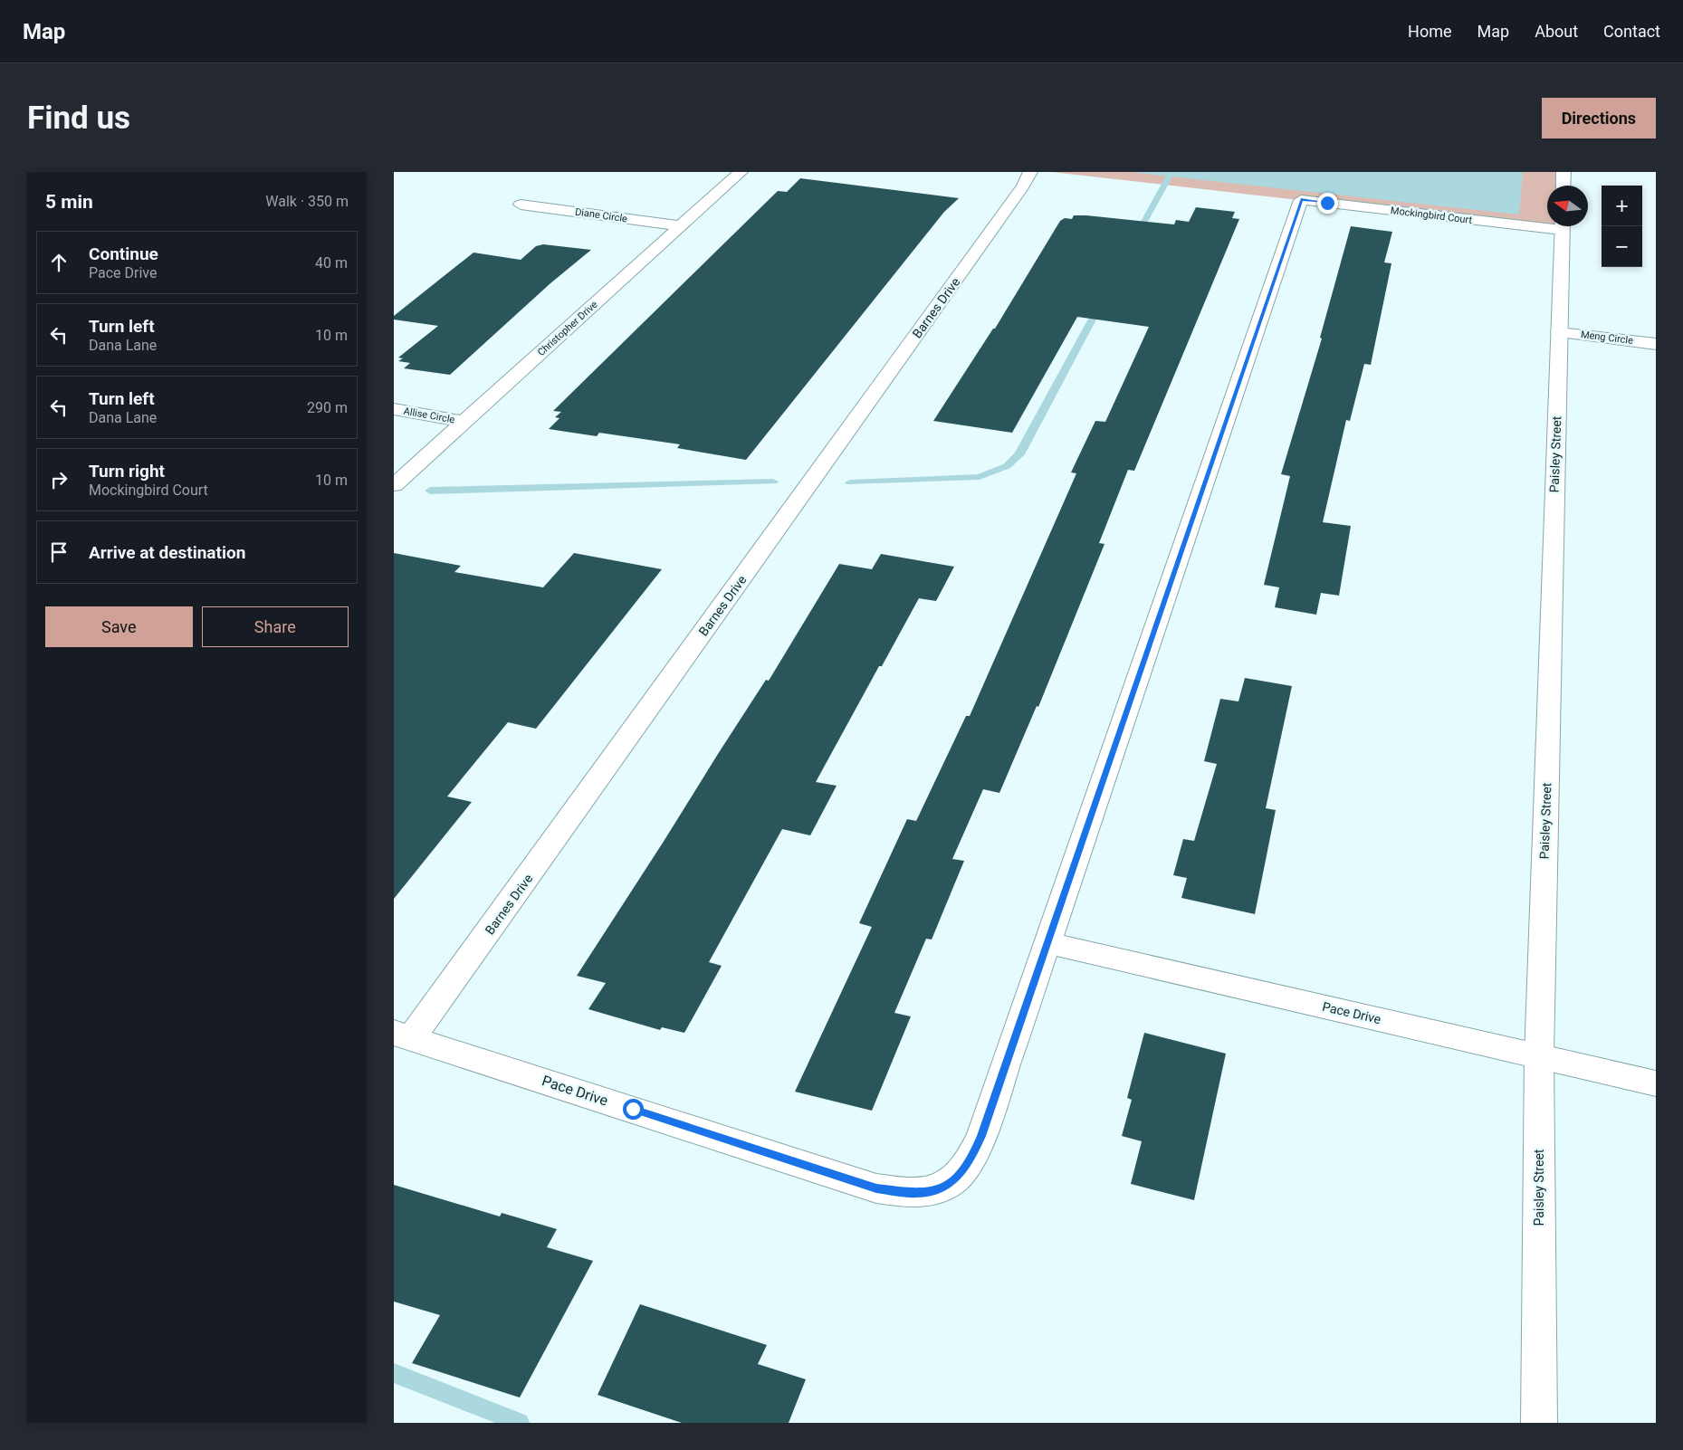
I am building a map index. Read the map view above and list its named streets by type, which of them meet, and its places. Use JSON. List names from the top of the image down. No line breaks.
{"streets":{"street":["Diane Circle","Mockingbird Court","Barnes Drive","Christopher Drive","Meng Circle","Allise Circle","Paisley Street","Pace Drive"]},"crossings":[["Diane Circle","Christopher Drive"],["Mockingbird Court","Pace Drive"],["Barnes Drive","Pace Drive"],["Christopher Drive","Allise Circle"],["Meng Circle","Paisley Street"],["Paisley Street","Pace Drive"]],"north":"left","page":{"header":"Map","nav":["Home","Map","About","Contact"],"buttons":["Directions",["Save","Share"]],"title":"Find us","heading":["5 min","Walk · 350 m"],"map_buttons":["+","−"],"list":[["Continue","Pace Drive","40 m"],["Turn left","Dana Lane","10 m"],["Turn left","Dana Lane","290 m"],["Turn right","Mockingbird Court","10 m"],"Arrive at destination"]}}
